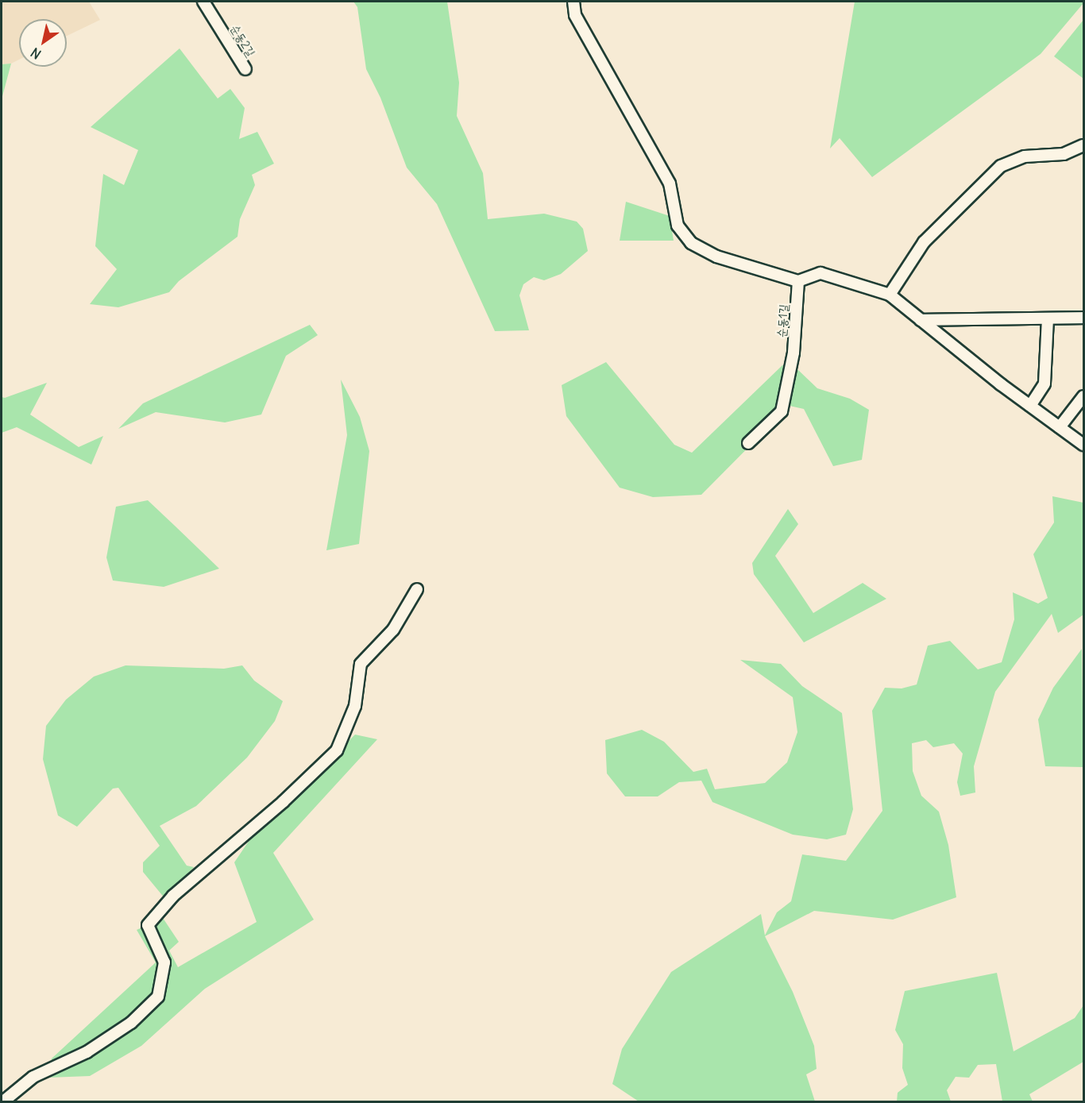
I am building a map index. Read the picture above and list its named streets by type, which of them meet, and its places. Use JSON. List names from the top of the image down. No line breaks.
{"streets":{"street":["순동2길","순동1길"]},"north":"bottom left"}
